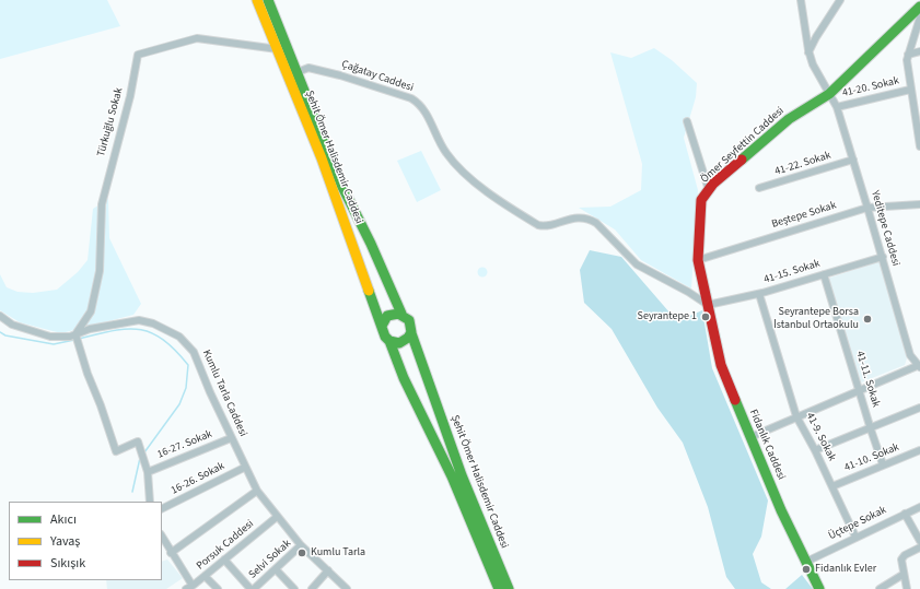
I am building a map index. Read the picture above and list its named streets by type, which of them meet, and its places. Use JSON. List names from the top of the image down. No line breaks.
{"streets":{"main road":["Ömer Seyfettin Caddesi","Şehit Ömer Halisdemir Caddesi","Fidanlık Caddesi"],"street":["Çağatay Caddesi","41-20. Sokak","Türkuğlu Sokak","41-22. Sokak","Beştepe Sokak","Yeditepe Caddesi","41-15. Sokak","41-11. Sokak","Kumlu Tarla Caddesi","41-9. Sokak","16-27. Sokak","41-10. Sokak","16-26. Sokak","Üçtepe Sokak","Porsuk Caddesi","Selvi Sokak"]},"crossings":[["Çağatay Caddesi","Ömer Seyfettin Caddesi"],["Çağatay Caddesi","Şehit Ömer Halisdemir Caddesi"],["Çağatay Caddesi","41-15. Sokak"],["Çağatay Caddesi","Fidanlık Caddesi"],["41-20. Sokak","Yeditepe Caddesi"],["Türkuğlu Sokak","Şehit Ömer Halisdemir Caddesi"],["Türkuğlu Sokak","Kumlu Tarla Caddesi"],["Ömer Seyfettin Caddesi","Beştepe Sokak"],["Ömer Seyfettin Caddesi","Yeditepe Caddesi"],["Ömer Seyfettin Caddesi","41-15. Sokak"],["Ömer Seyfettin Caddesi","Fidanlık Caddesi"],["41-22. Sokak","Yeditepe Caddesi"],["Beştepe Sokak","Yeditepe Caddesi"],["Yeditepe Caddesi","41-15. Sokak"],["41-15. Sokak","41-11. Sokak"],["41-15. Sokak","41-9. Sokak"],["41-15. Sokak","Fidanlık Caddesi"],["41-11. Sokak","41-10. Sokak"],["Kumlu Tarla Caddesi","16-27. Sokak"],["Kumlu Tarla Caddesi","16-26. Sokak"],["Kumlu Tarla Caddesi","Porsuk Caddesi"],["Kumlu Tarla Caddesi","Selvi Sokak"],["41-9. Sokak","41-10. Sokak"],["41-9. Sokak","Üçtepe Sokak"],["Fidanlık Caddesi","Üçtepe Sokak"]],"places":["Seyrantepe 1","Seyrantepe Borsa İstanbul Ortaokulu","Kumlu Tarla","Fidanlık Evler"],"legend":["Akıcı","Yavaş","Sıkışık"]}
